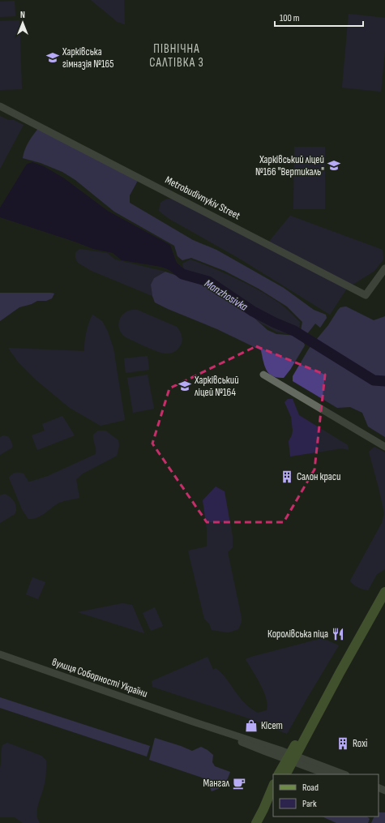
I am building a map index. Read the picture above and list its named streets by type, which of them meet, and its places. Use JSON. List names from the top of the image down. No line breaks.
{"streets":{"street":["Metrobudivnykiv Street","вулиця Соборності України"]},"districts":["ПІВНІЧНА САЛТІВКА 3"],"water":["Manzhosivka"],"places":{"school or university":["Харківська гімназія №165","Харківський ліцей №166 \"Вертикаль\"","Харківський ліцей №164"],"building":["Салон краси","Roxi"],"restaurant":["Королівська піца"],"shop":["Кісет"],"cafe":["Мангал"]},"legend":["Road","Park"],"scale_bar":"100 m","north":"top"}
